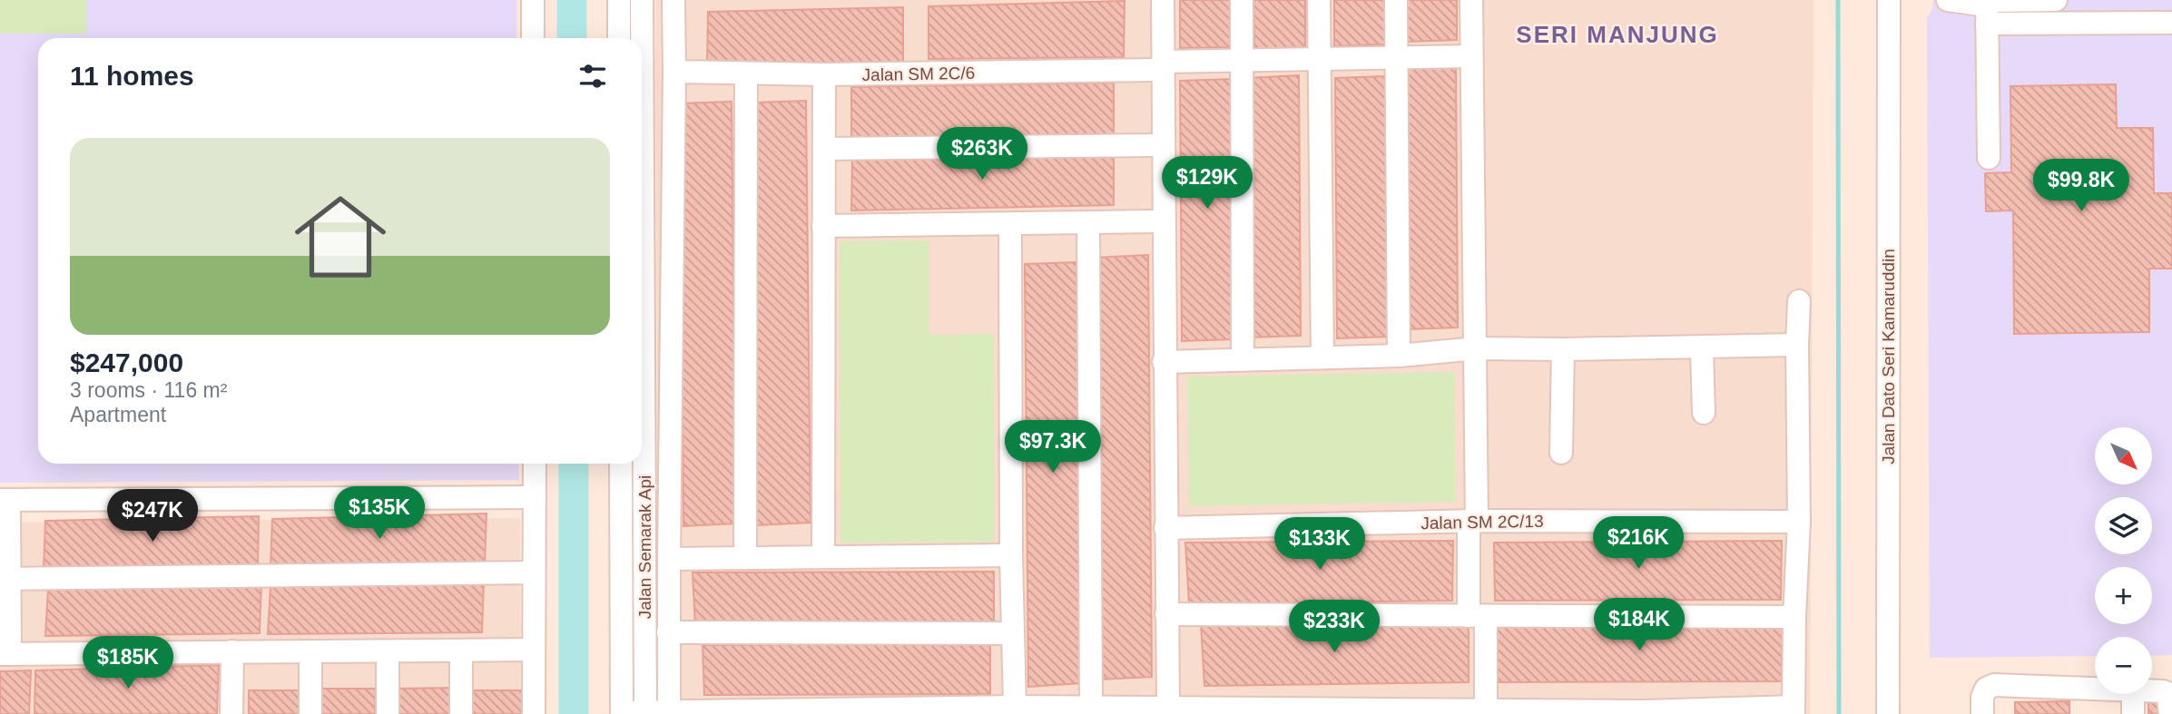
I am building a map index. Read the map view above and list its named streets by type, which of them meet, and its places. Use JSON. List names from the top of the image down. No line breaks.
{"streets":{"street":["Jalan SM 2C/6","Jalan Dato Seri Kamaruddin","Jalan SM 2C/13","Jalan Semarak Api"]},"districts":["SERI MANJUNG"],"north":"bottom right","page":{"heading":"11 homes","list":[{"name":"$247,000","note":"3 rooms · 116 m² · Apartment"}],"price":["$263K","$129K","$99.8K","$97.3K","$135K","$247K","$216K","$133K","$184K","$233K","$185K"],"map_buttons":["+","−"]}}
